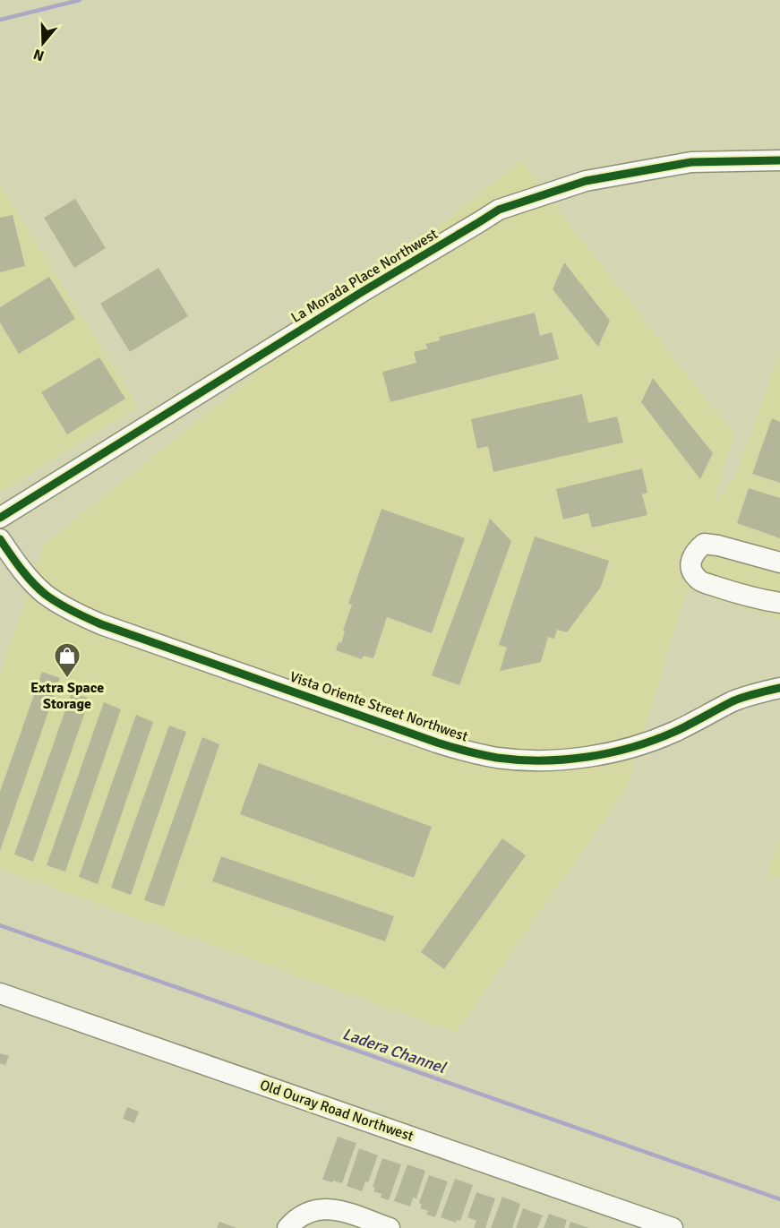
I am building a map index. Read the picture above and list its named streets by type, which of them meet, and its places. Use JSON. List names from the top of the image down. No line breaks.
{"streets":{"street":["La Morada Place Northwest","Vista Oriente Street Northwest","Old Ouray Road Northwest"]},"water":["Ladera Channel"],"places":{"shop":["Extra Space Storage"]},"north":"bottom"}
